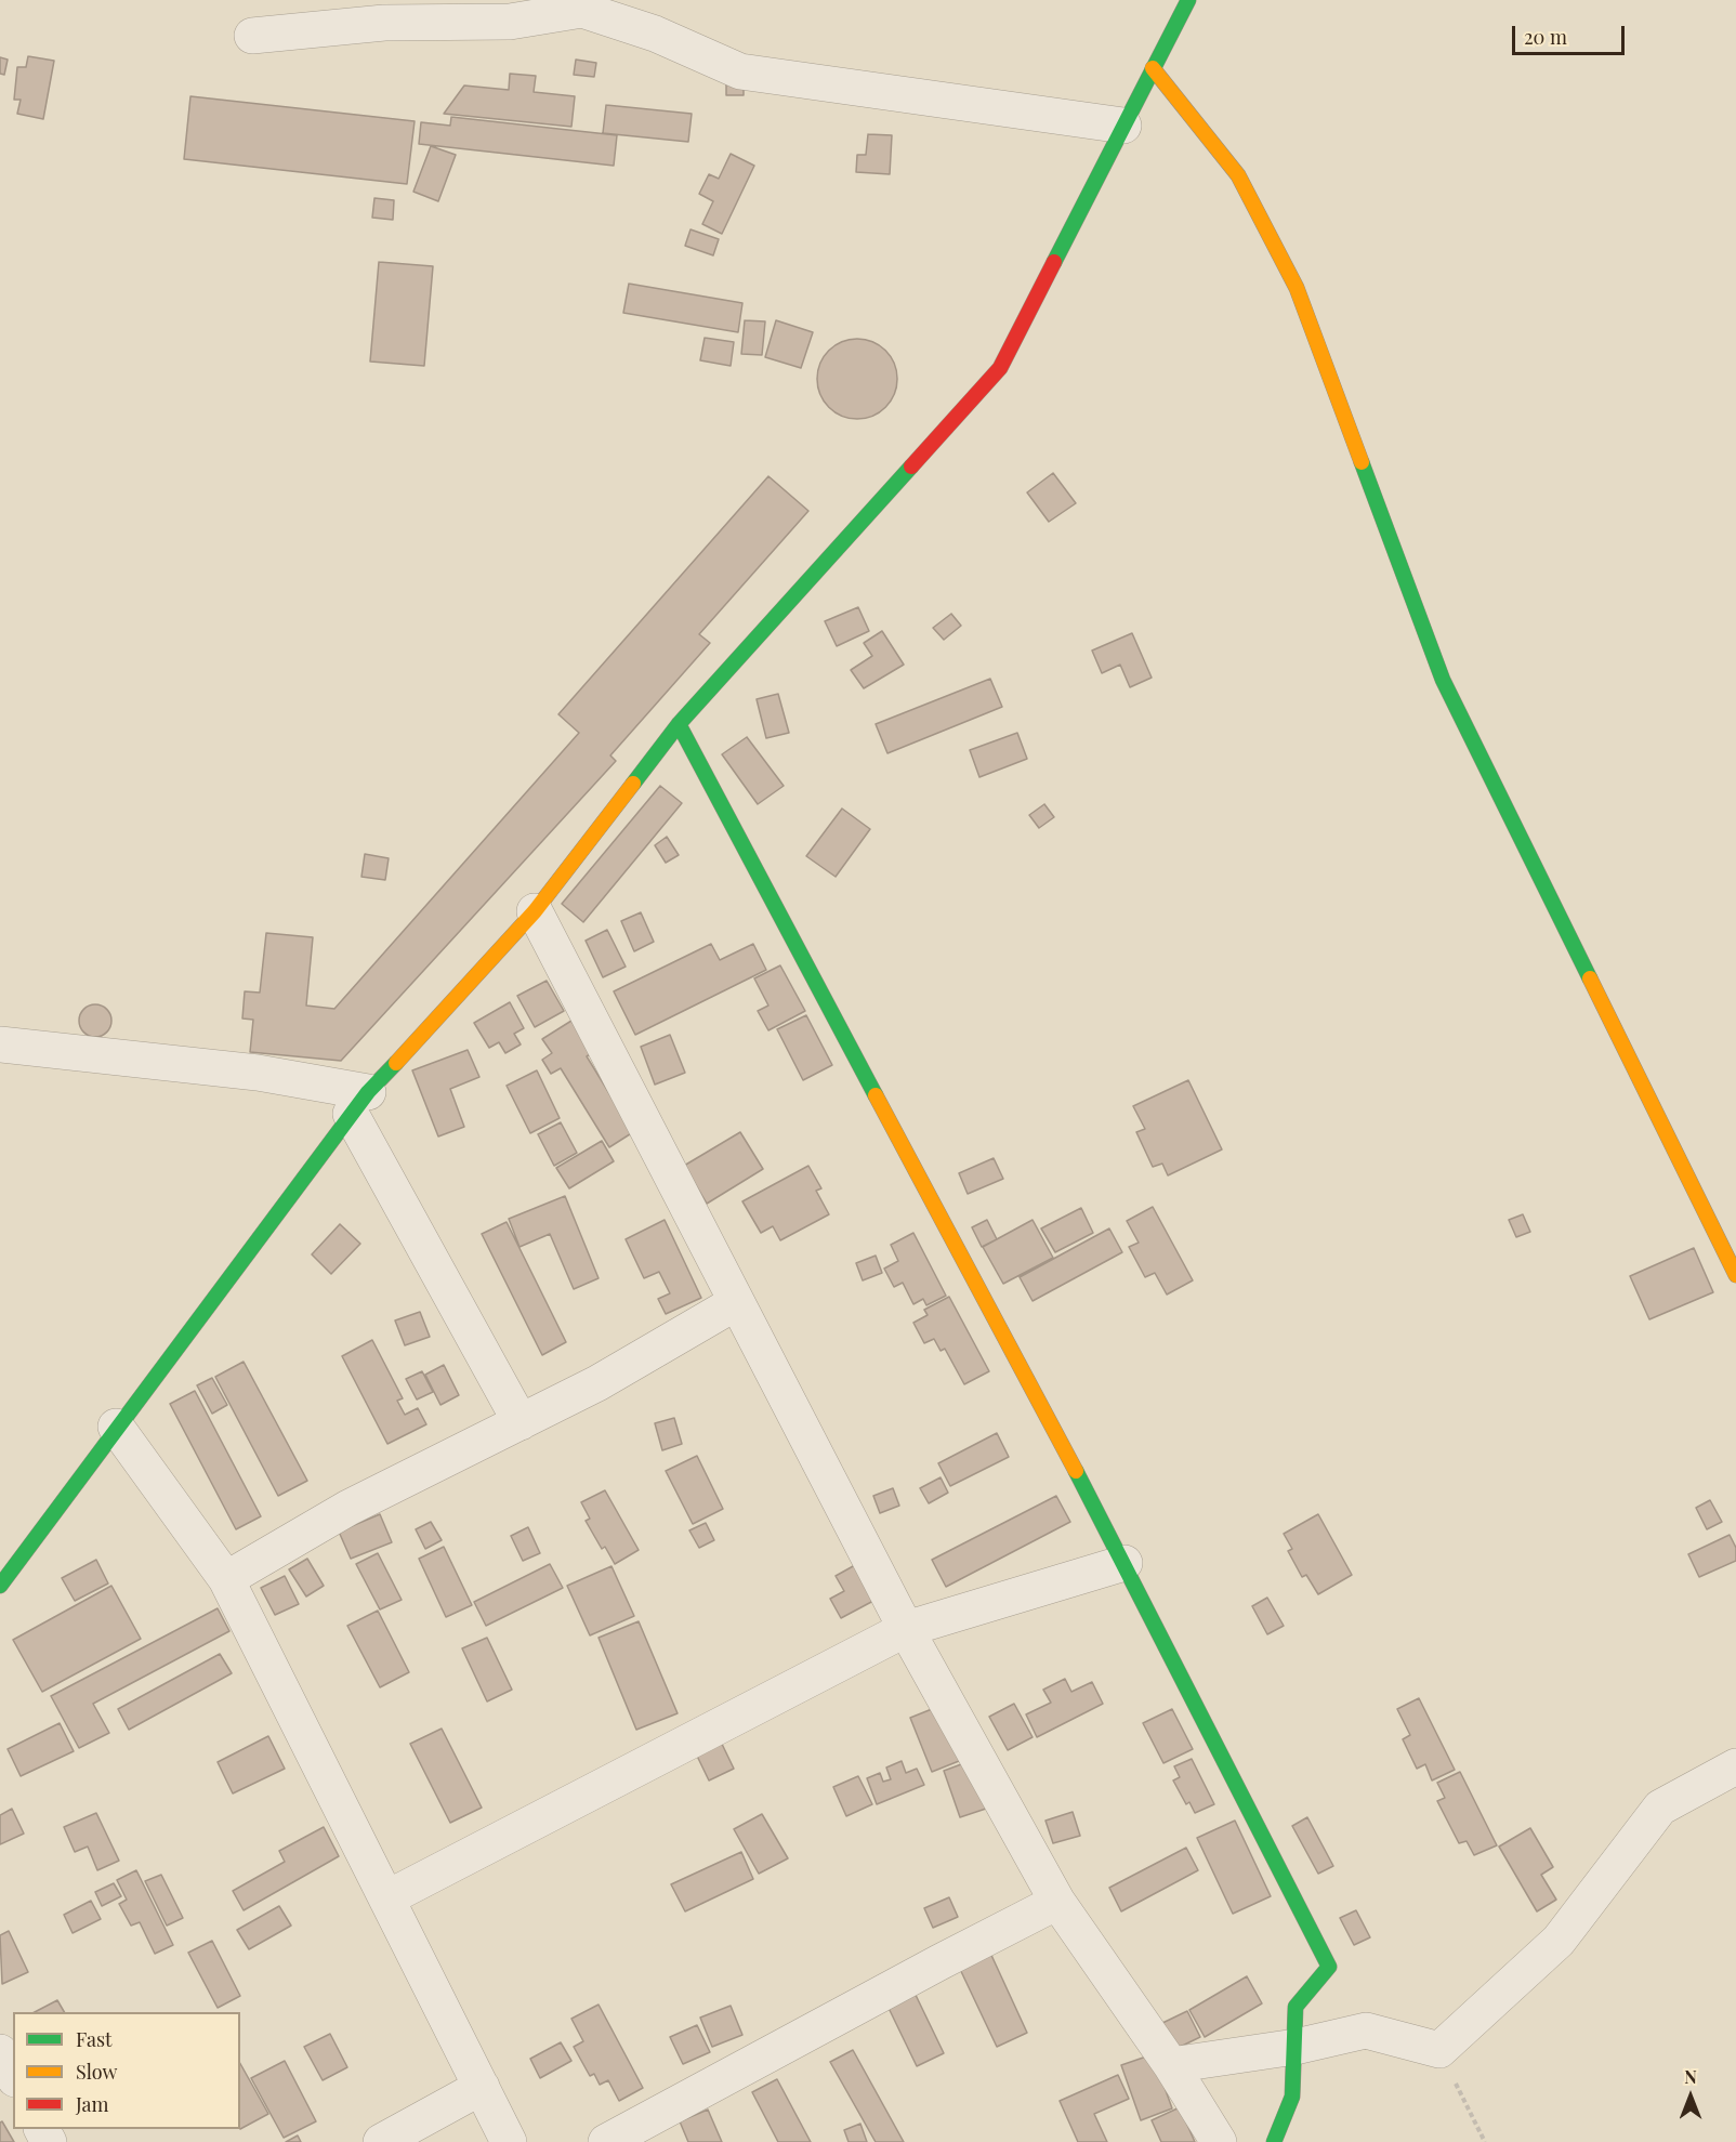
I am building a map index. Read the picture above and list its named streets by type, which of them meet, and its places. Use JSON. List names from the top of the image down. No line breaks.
{"legend":["Fast","Slow","Jam"],"scale_bar":"20 m","north":"top"}
